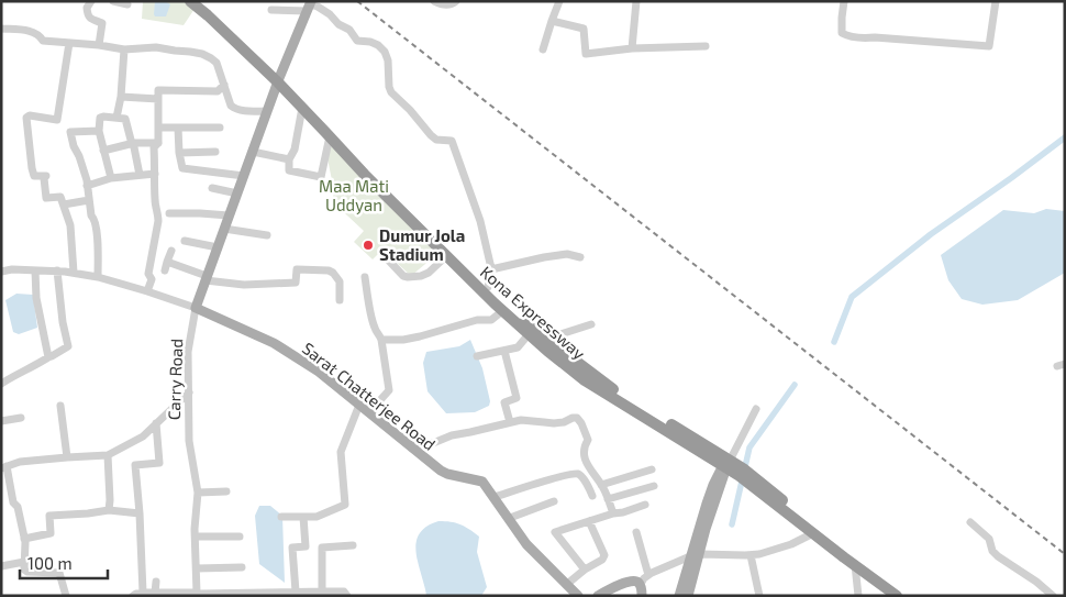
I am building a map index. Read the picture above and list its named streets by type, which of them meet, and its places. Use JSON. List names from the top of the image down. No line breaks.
{"streets":{"highway":["Kona Expressway"],"main road":["Carry Road","Sarat Chatterjee Road"]},"crossings":[["Kona Expressway","Carry Road"],["Carry Road","Sarat Chatterjee Road"]],"parks":["Maa Mati Uddyan"],"places":["Dumur Jola Stadium"],"scale_bar":"100 m"}
